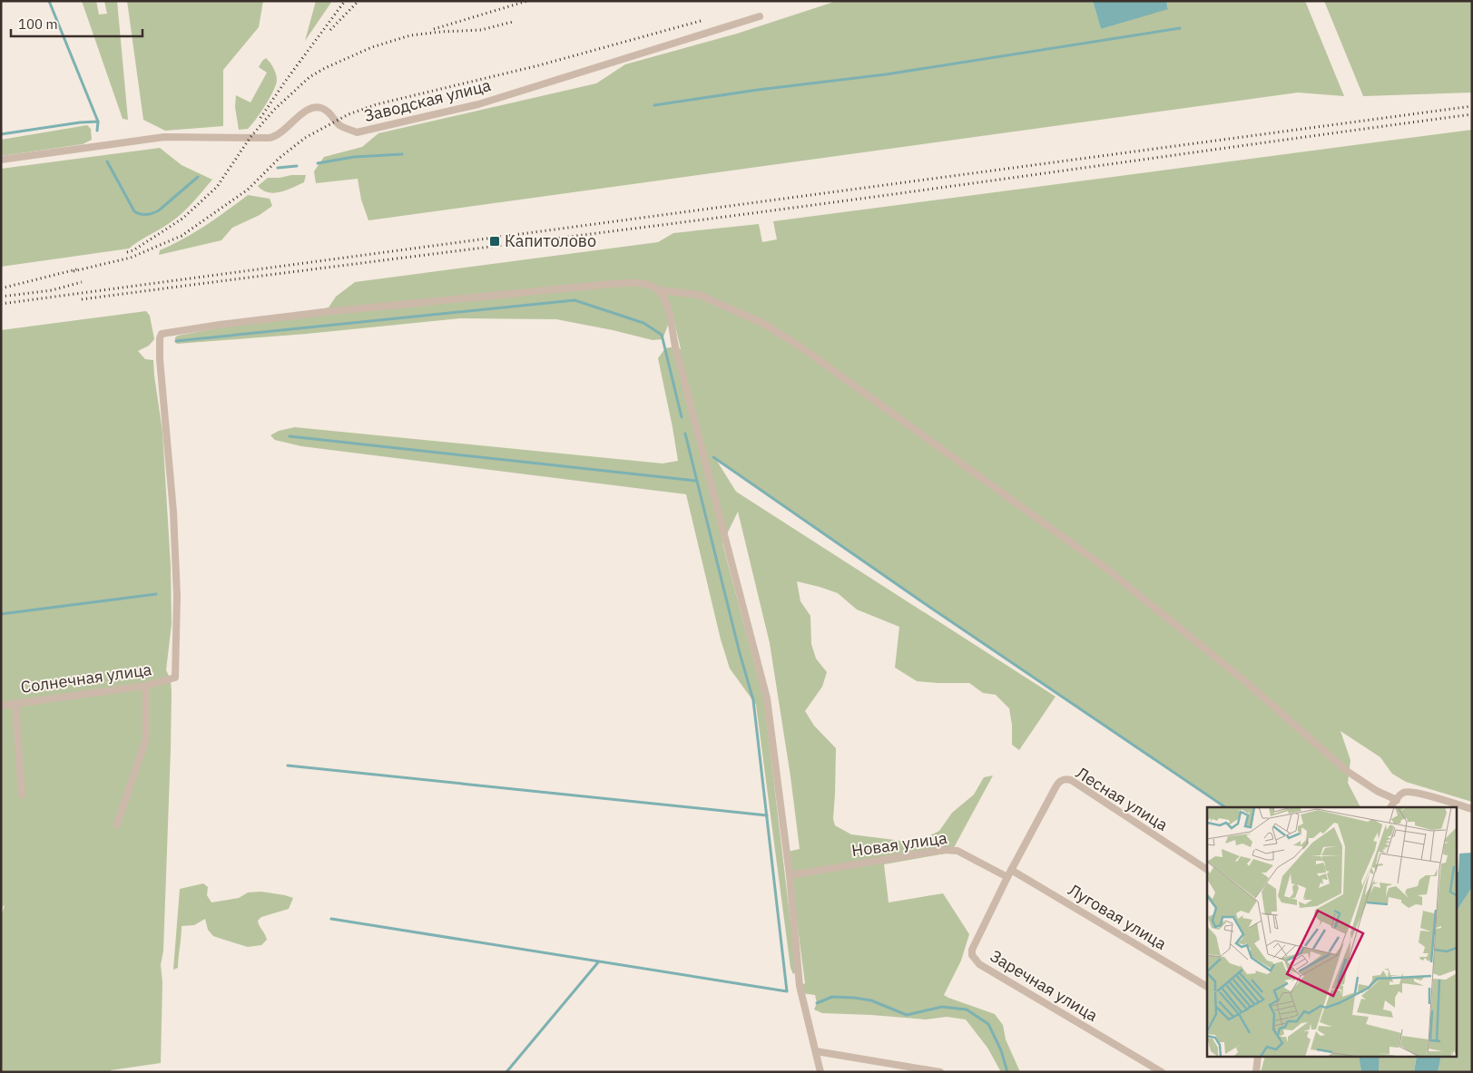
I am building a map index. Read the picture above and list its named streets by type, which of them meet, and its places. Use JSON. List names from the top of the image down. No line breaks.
{"streets":{"street":["Заводская улица","Солнечная улица","Лесная улица","Новая улица","Луговая улица","Заречная улица"]},"crossings":[["Лесная улица","Луговая улица"],["Лесная улица","Заречная улица"],["Новая улица","Заречная улица"],["Луговая улица","Заречная улица"]],"places":{"transit":["Капитолово"]},"scale_bar":"100 m"}
